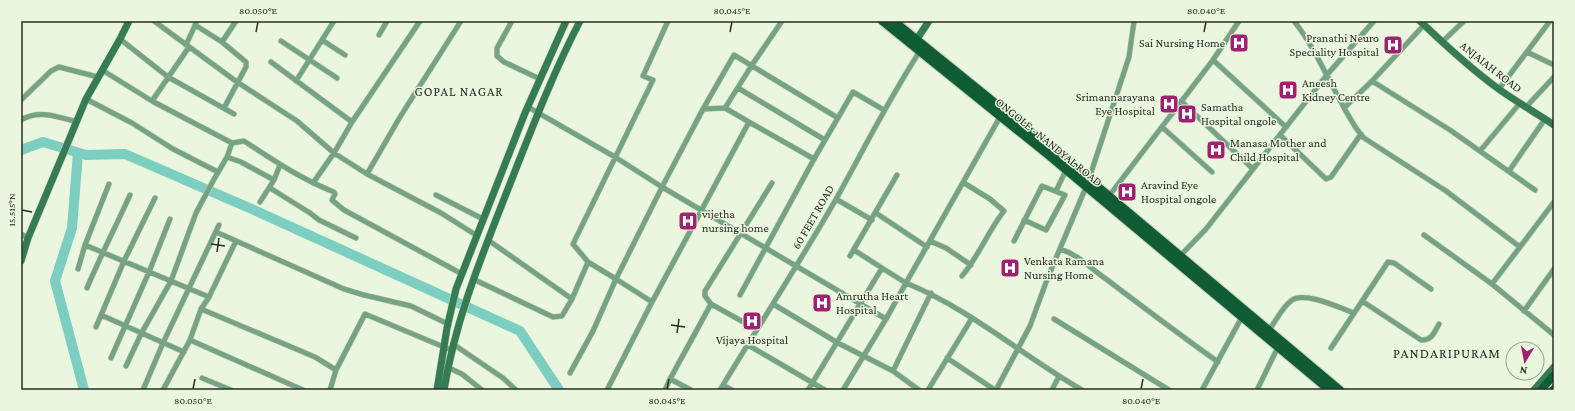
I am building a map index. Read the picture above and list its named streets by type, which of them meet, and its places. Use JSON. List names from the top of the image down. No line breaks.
{"streets":{"main road":["ANJAIAH ROAD","ONGOLE - NANDYAL ROAD"],"street":["60 FEET ROAD"]},"crossings":[["ONGOLE - NANDYAL ROAD","60 FEET ROAD"]],"districts":["GOPAL NAGAR","PANDARIPURAM"],"places":{"hospital":["Sai Nursing Home","Pranathi Neuro Speciality Hospital","Aneesh Kidney Centre","Srimannarayana Eye Hospital","Samatha Hospital ongole","Manasa Mother and Child Hospital","Aravind Eye Hospital ongole","vijetha nursing home","Venkata Ramana Nursing Home","Amrutha Heart Hospital","Vijaya Hospital"]},"north":"bottom","coordinates":["80.050°E","80.045°E","80.040°E","15.515°N"]}
